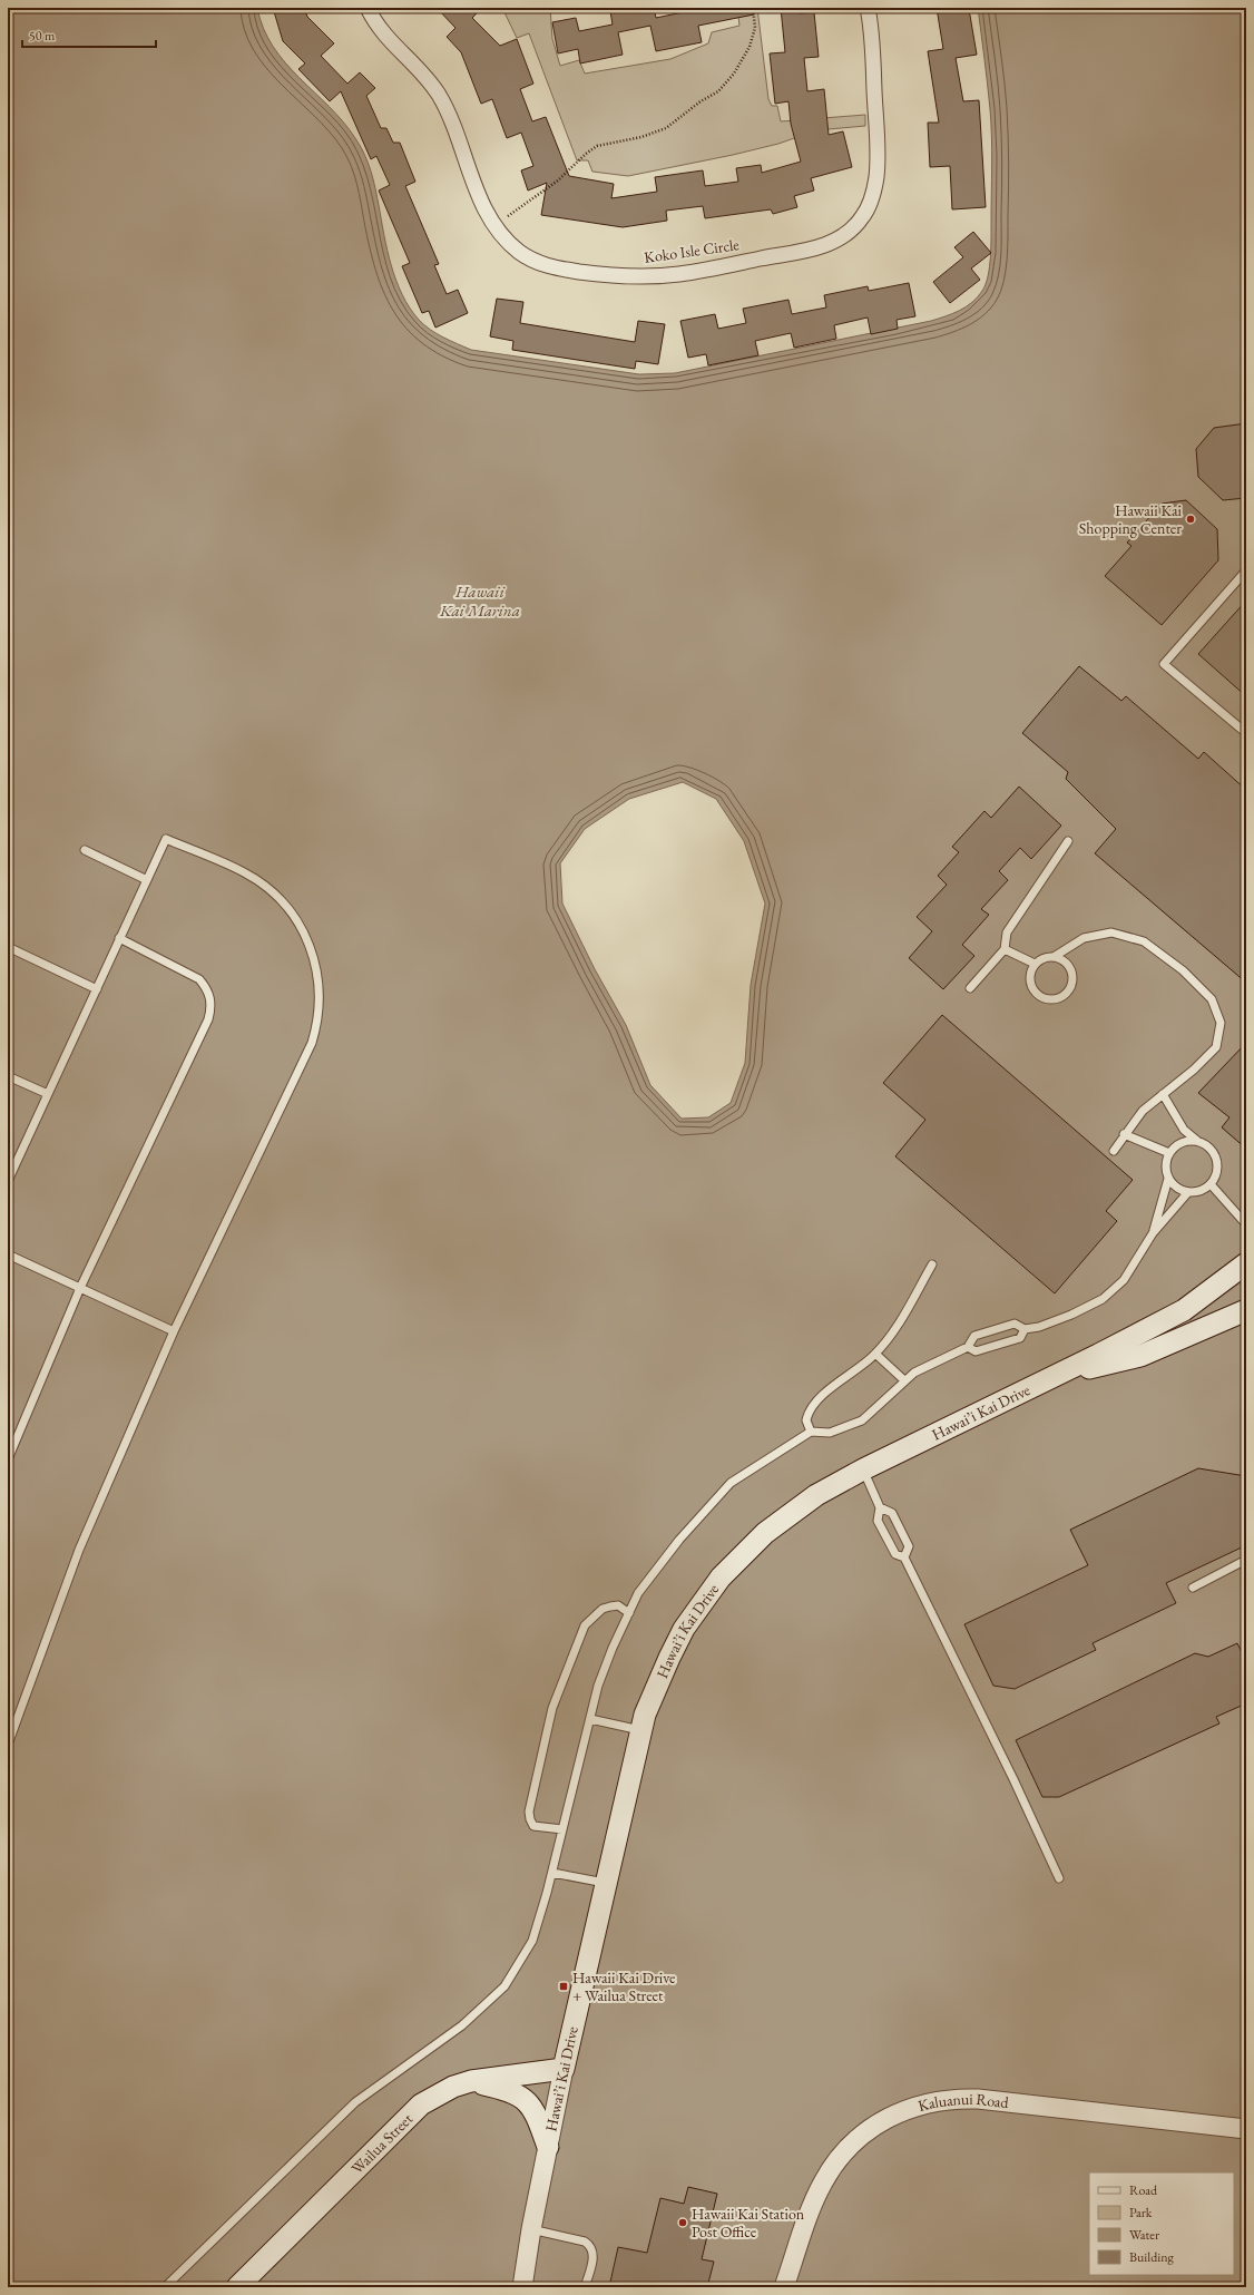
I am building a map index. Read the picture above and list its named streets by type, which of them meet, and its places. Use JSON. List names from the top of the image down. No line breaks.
{"streets":{"main road":["Hawai’i Kai Drive","Wailua Street"],"street":["Koko Isle Circle","Kaluanui Road"]},"crossings":[["Hawai’i Kai Drive","Wailua Street"]],"water":["Hawaii Kai Marina"],"places":{"other":["Hawaii Kai Shopping Center","Hawaii Kai Station Post Office"],"transit":["Hawaii Kai Drive + Wailua Street"]},"legend":["Road","Park","Water","Building"],"scale_bar":"50 m"}
